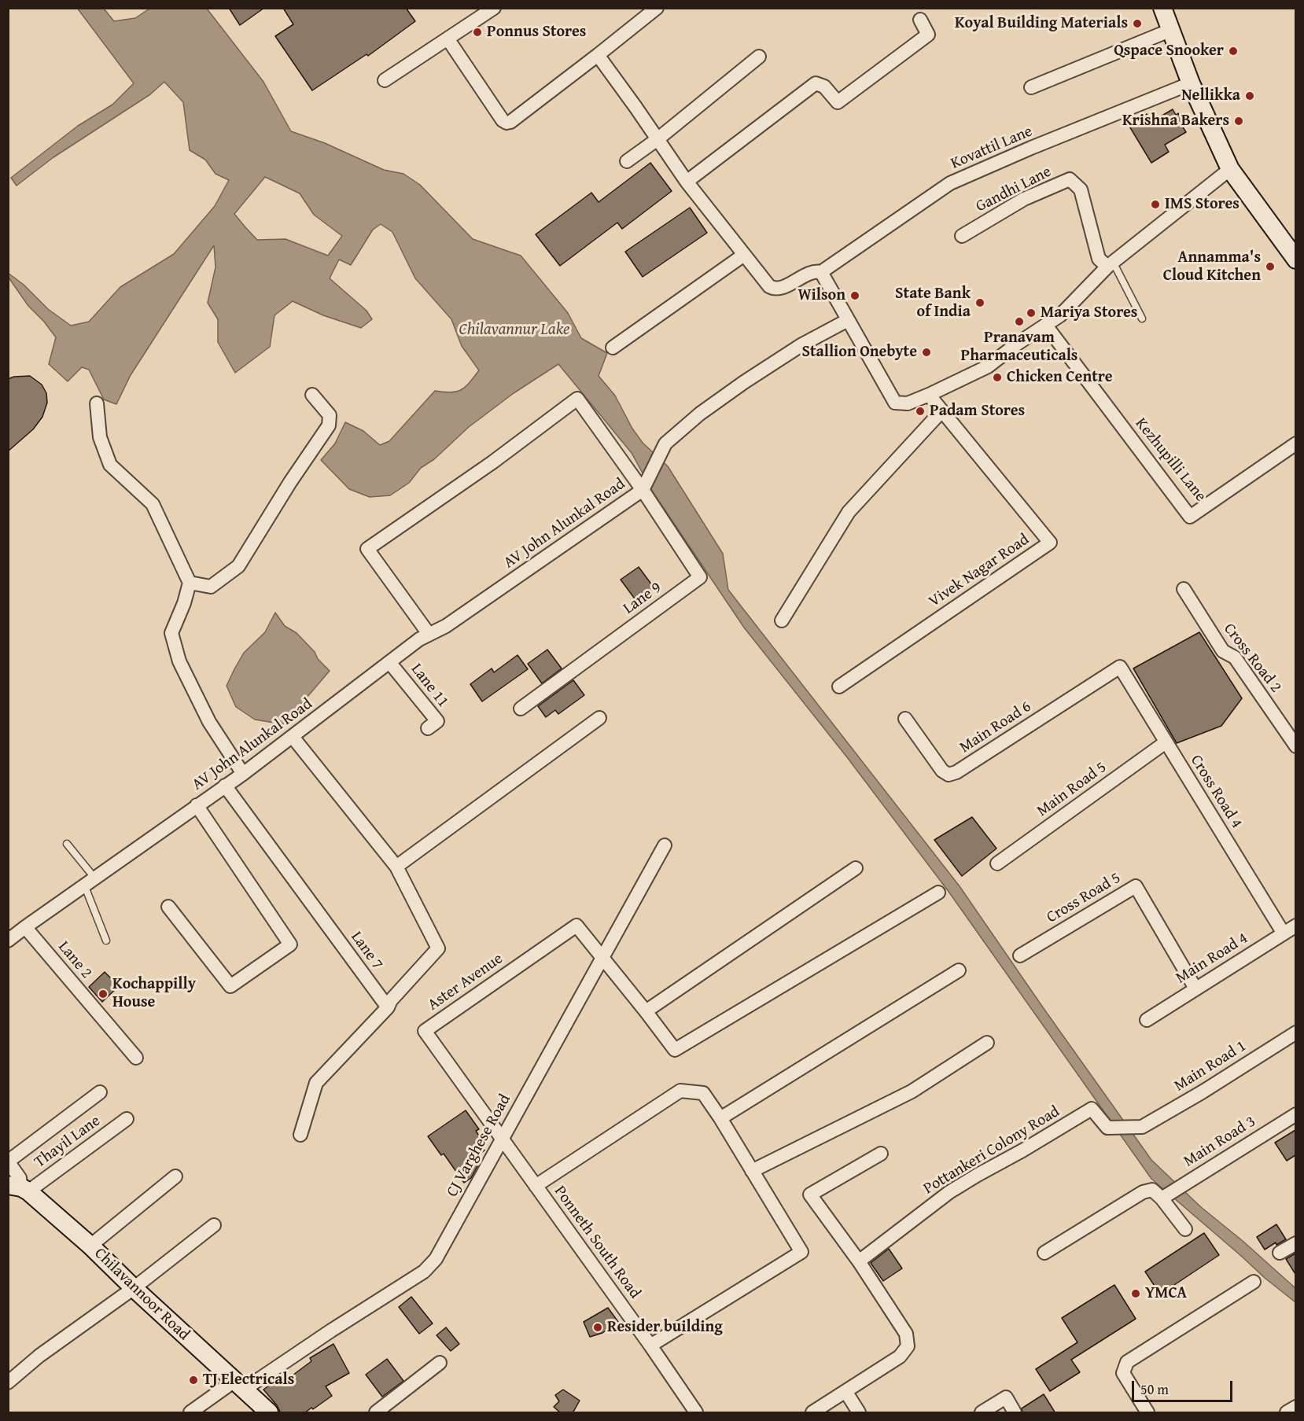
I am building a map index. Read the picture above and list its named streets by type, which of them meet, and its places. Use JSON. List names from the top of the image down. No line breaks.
{"streets":{"street":["Kovattil Lane","Gandhi Lane","Kezhupilli Lane","AV John Alunkal Road","Vivek Nagar Road","Lane 9","Cross Road 2","Lane 11","Main Road 6","Main Road 5","Cross Road 4","Cross Road 5","Lane 7","Main Road 4","Lane 2","Aster Avenue","Main Road 1","Thayil Lane","Main Road 3","CJ Varghese Road","Pottankeri Colony Road","Ponneth South Road","Chilavannoor Road"]},"crossings":[["AV John Alunkal Road","Lane 9"],["AV John Alunkal Road","Lane 11"],["AV John Alunkal Road","Lane 7"],["AV John Alunkal Road","Lane 2"],["Main Road 6","Cross Road 4"],["Main Road 5","Cross Road 4"],["Cross Road 4","Main Road 4"],["Cross Road 5","Main Road 4"],["Aster Avenue","CJ Varghese Road"],["Aster Avenue","Ponneth South Road"],["Main Road 1","Pottankeri Colony Road"],["Thayil Lane","Chilavannoor Road"],["CJ Varghese Road","Ponneth South Road"],["CJ Varghese Road","Chilavannoor Road"]],"water":["Chilavannur Lake"],"places":["Koyal Building Materials","Ponnus Stores","Qspace Snooker","Nellikka","Krishna Bakers","IMS Stores","Annamma's Cloud Kitchen","Wilson","State Bank of India","Mariya Stores","Pranavam Pharmaceuticals","Stallion Onebyte","Chicken Centre","Padam Stores","Kochappilly House","YMCA","Resider building","TJ Electricals"],"scale_bar":"50 m"}
